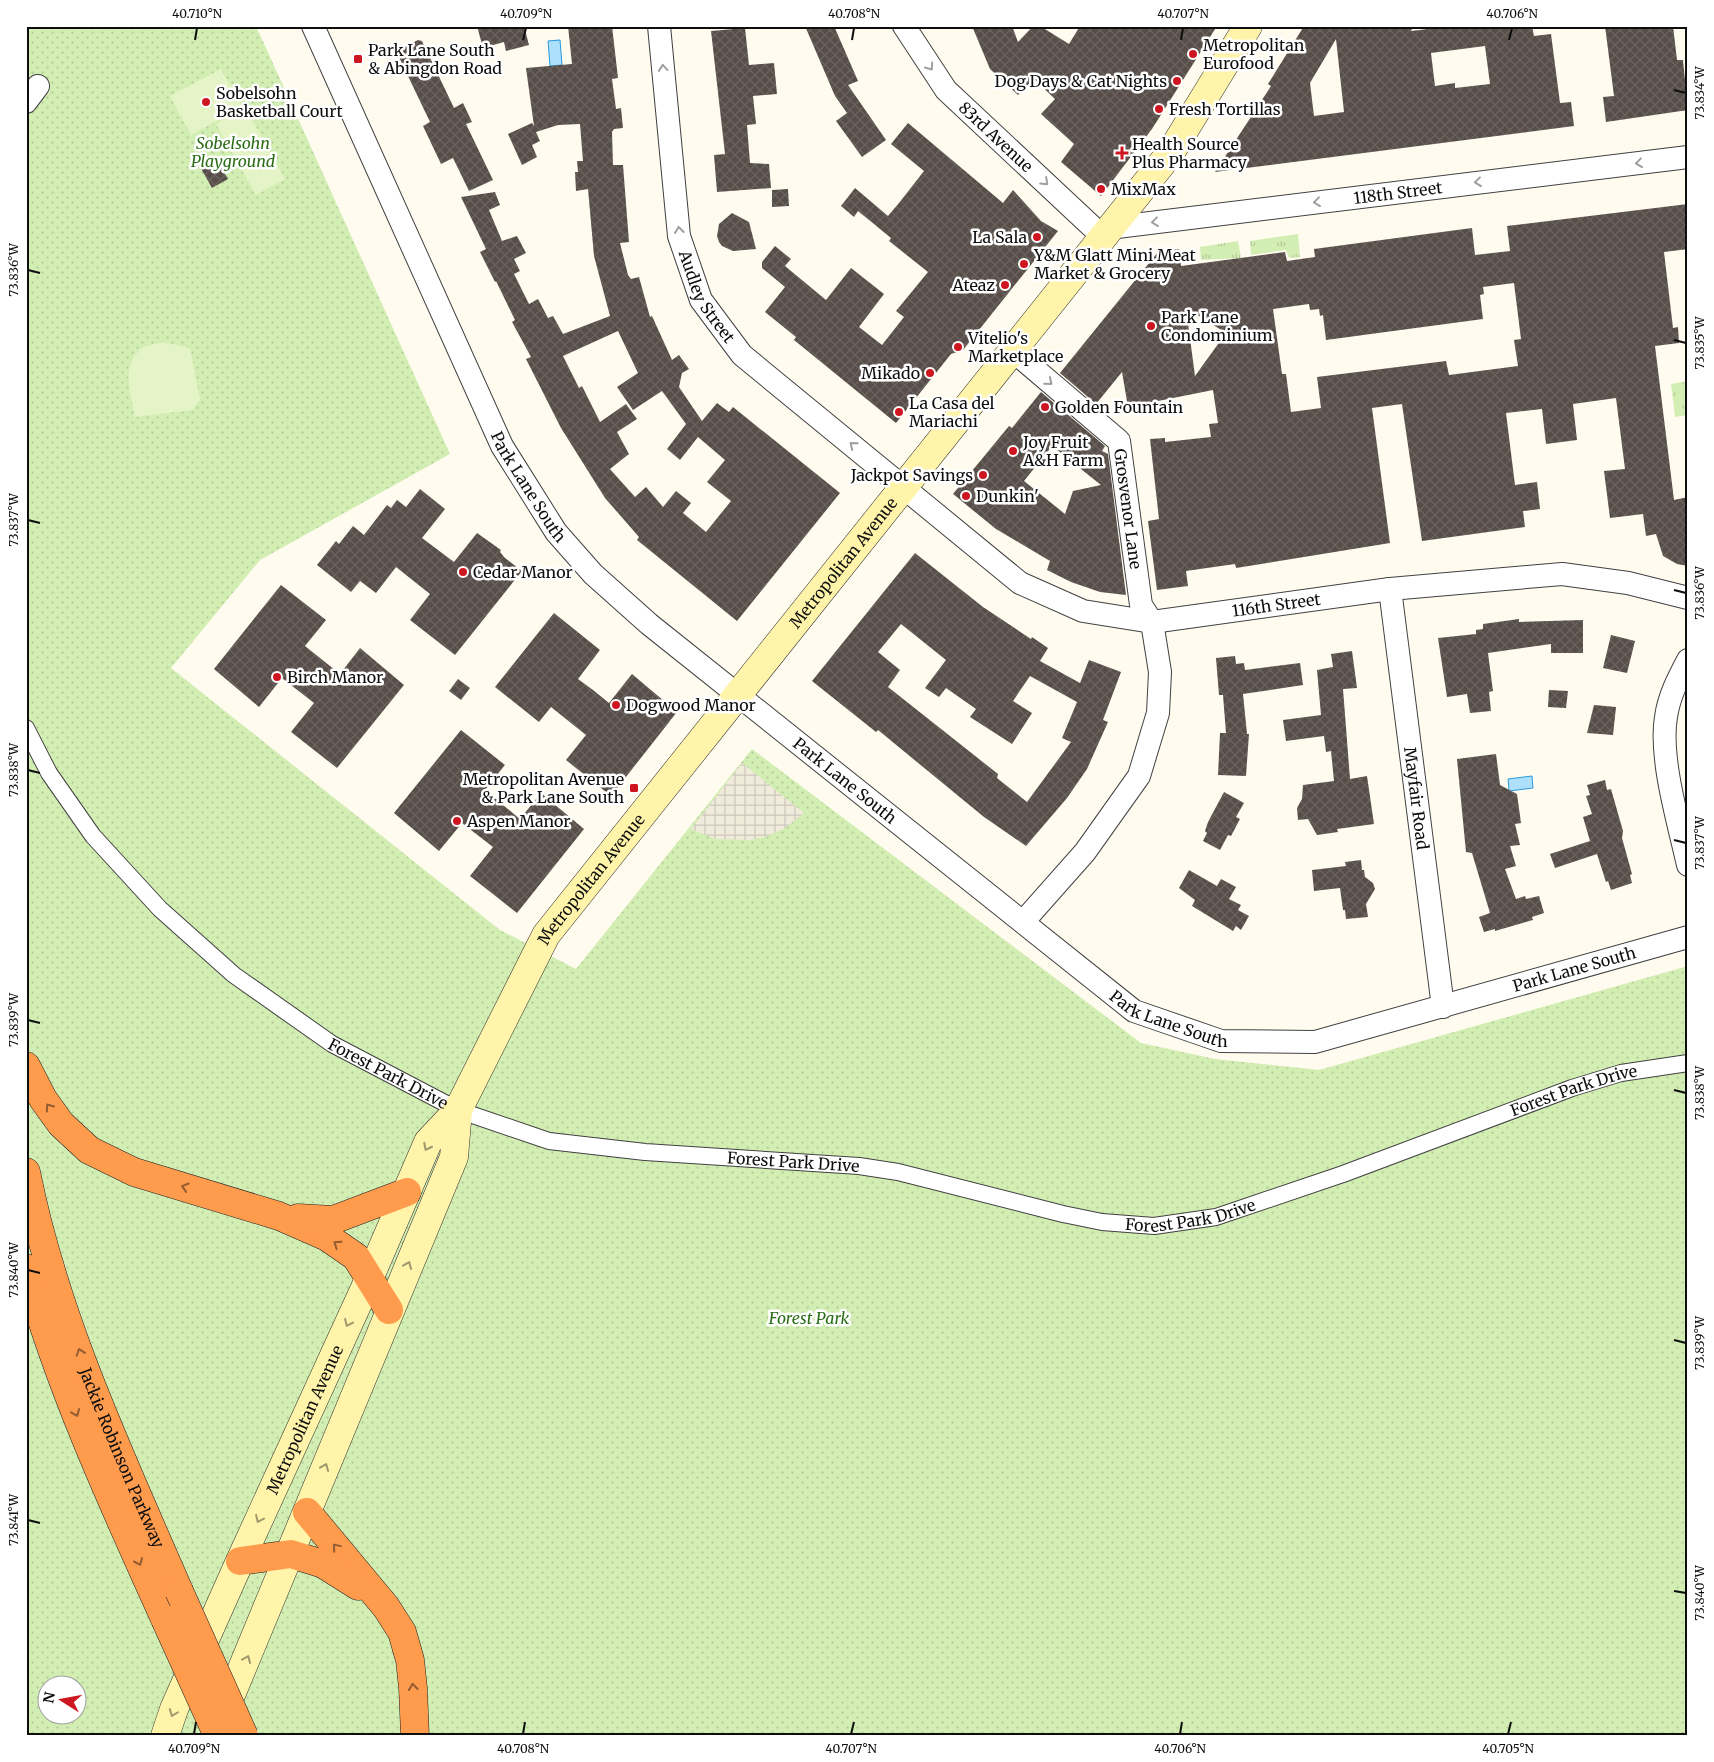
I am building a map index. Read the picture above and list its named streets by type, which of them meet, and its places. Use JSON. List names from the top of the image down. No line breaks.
{"streets":{"highway":["Jackie Robinson Parkway"],"main road":["Metropolitan Avenue"],"street":["83rd Avenue","118th Street","Audley Street","Park Lane South","Grosvenor Lane","116th Street","Mayfair Road","Forest Park Drive"]},"crossings":[["83rd Avenue","118th Street"],["83rd Avenue","Metropolitan Avenue"],["118th Street","Metropolitan Avenue"],["Audley Street","Metropolitan Avenue"],["Audley Street","116th Street"],["Park Lane South","Grosvenor Lane"],["Park Lane South","Metropolitan Avenue"],["Park Lane South","Mayfair Road"],["Grosvenor Lane","Metropolitan Avenue"],["Grosvenor Lane","116th Street"],["Metropolitan Avenue","116th Street"],["Metropolitan Avenue","Forest Park Drive"],["Metropolitan Avenue","Jackie Robinson Parkway"],["116th Street","Mayfair Road"]],"one_way":["83rd Avenue","118th Street","Audley Street","Grosvenor Lane"],"parks":["Sobelsohn Playground","Forest Park"],"places":{"other":["Metropolitan Eurofood","Dog Days & Cat Nights","Sobelsohn Basketball Court","Fresh Tortillas","MixMax","La Sala","Y&M Glatt Mini Meat Market & Grocery","Ateaz","Park Lane Condominium","Vitelio's Marketplace","Mikado","Golden Fountain","La Casa del Mariachi","Joy Fruit A&H Farm","Jackpot Savings","Dunkin'","Cedar Manor","Birch Manor","Dogwood Manor","Aspen Manor"],"transit":["Park Lane South & Abingdon Road","Metropolitan Avenue & Park Lane South"],"health":["Health Source Plus Pharmacy"]},"north":"left","coordinates":["40.710°N","40.709°N","40.708°N","40.707°N","40.706°N","73.834°W","73.836°W","73.835°W","73.837°W","73.838°W","73.839°W","73.840°W","73.841°W","40.705°N"]}
